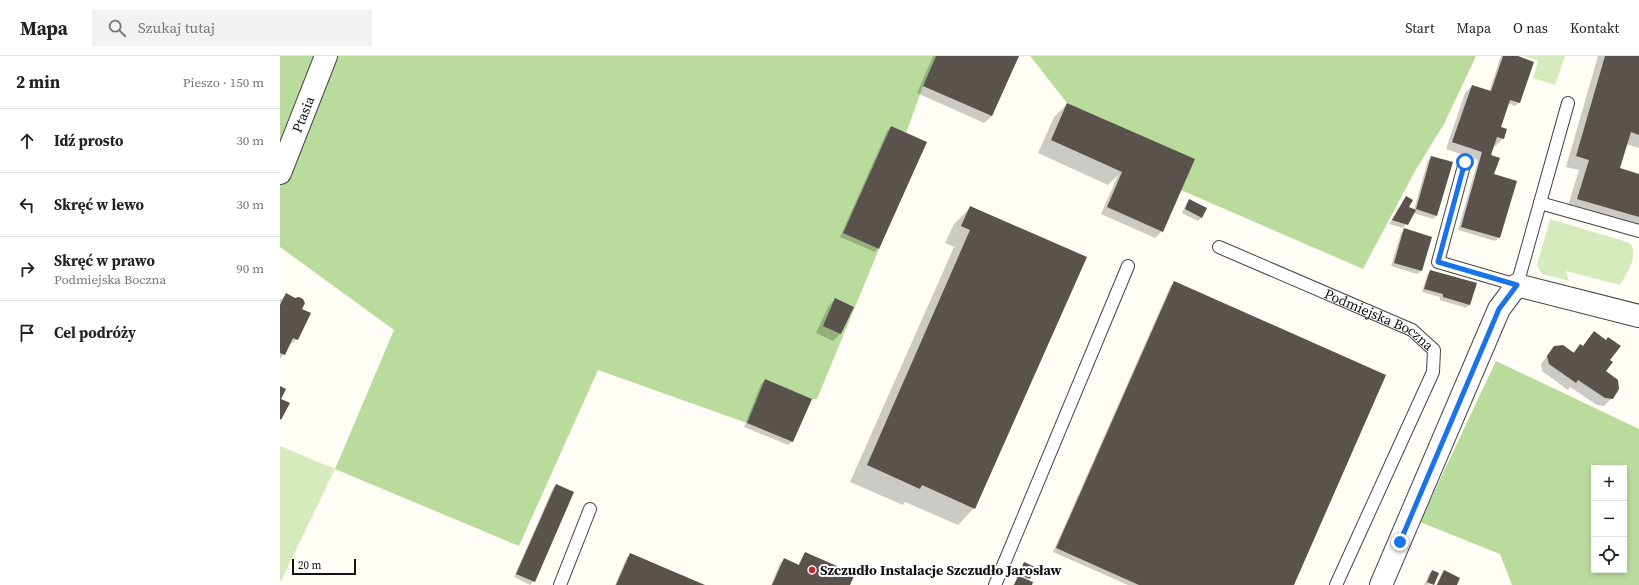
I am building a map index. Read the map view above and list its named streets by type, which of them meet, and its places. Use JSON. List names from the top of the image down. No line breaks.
{"streets":{"street":["Ptasia"],"lane":["Podmiejska Boczna"]},"places":["Szczudło Instalacje Szczudło Jarosław"],"scale_bar":"20 m","page":{"header":"Mapa","search":"Szukaj tutaj","nav":["Start","Mapa","O nas","Kontakt"],"heading":["2 min","Pieszo · 150 m"],"list":[["Idź prosto","30 m"],["Skręć w lewo","30 m"],["Skręć w prawo","Podmiejska Boczna","90 m"],"Cel podróży"],"map_buttons":["+","−"],"scale":"20 m"}}
